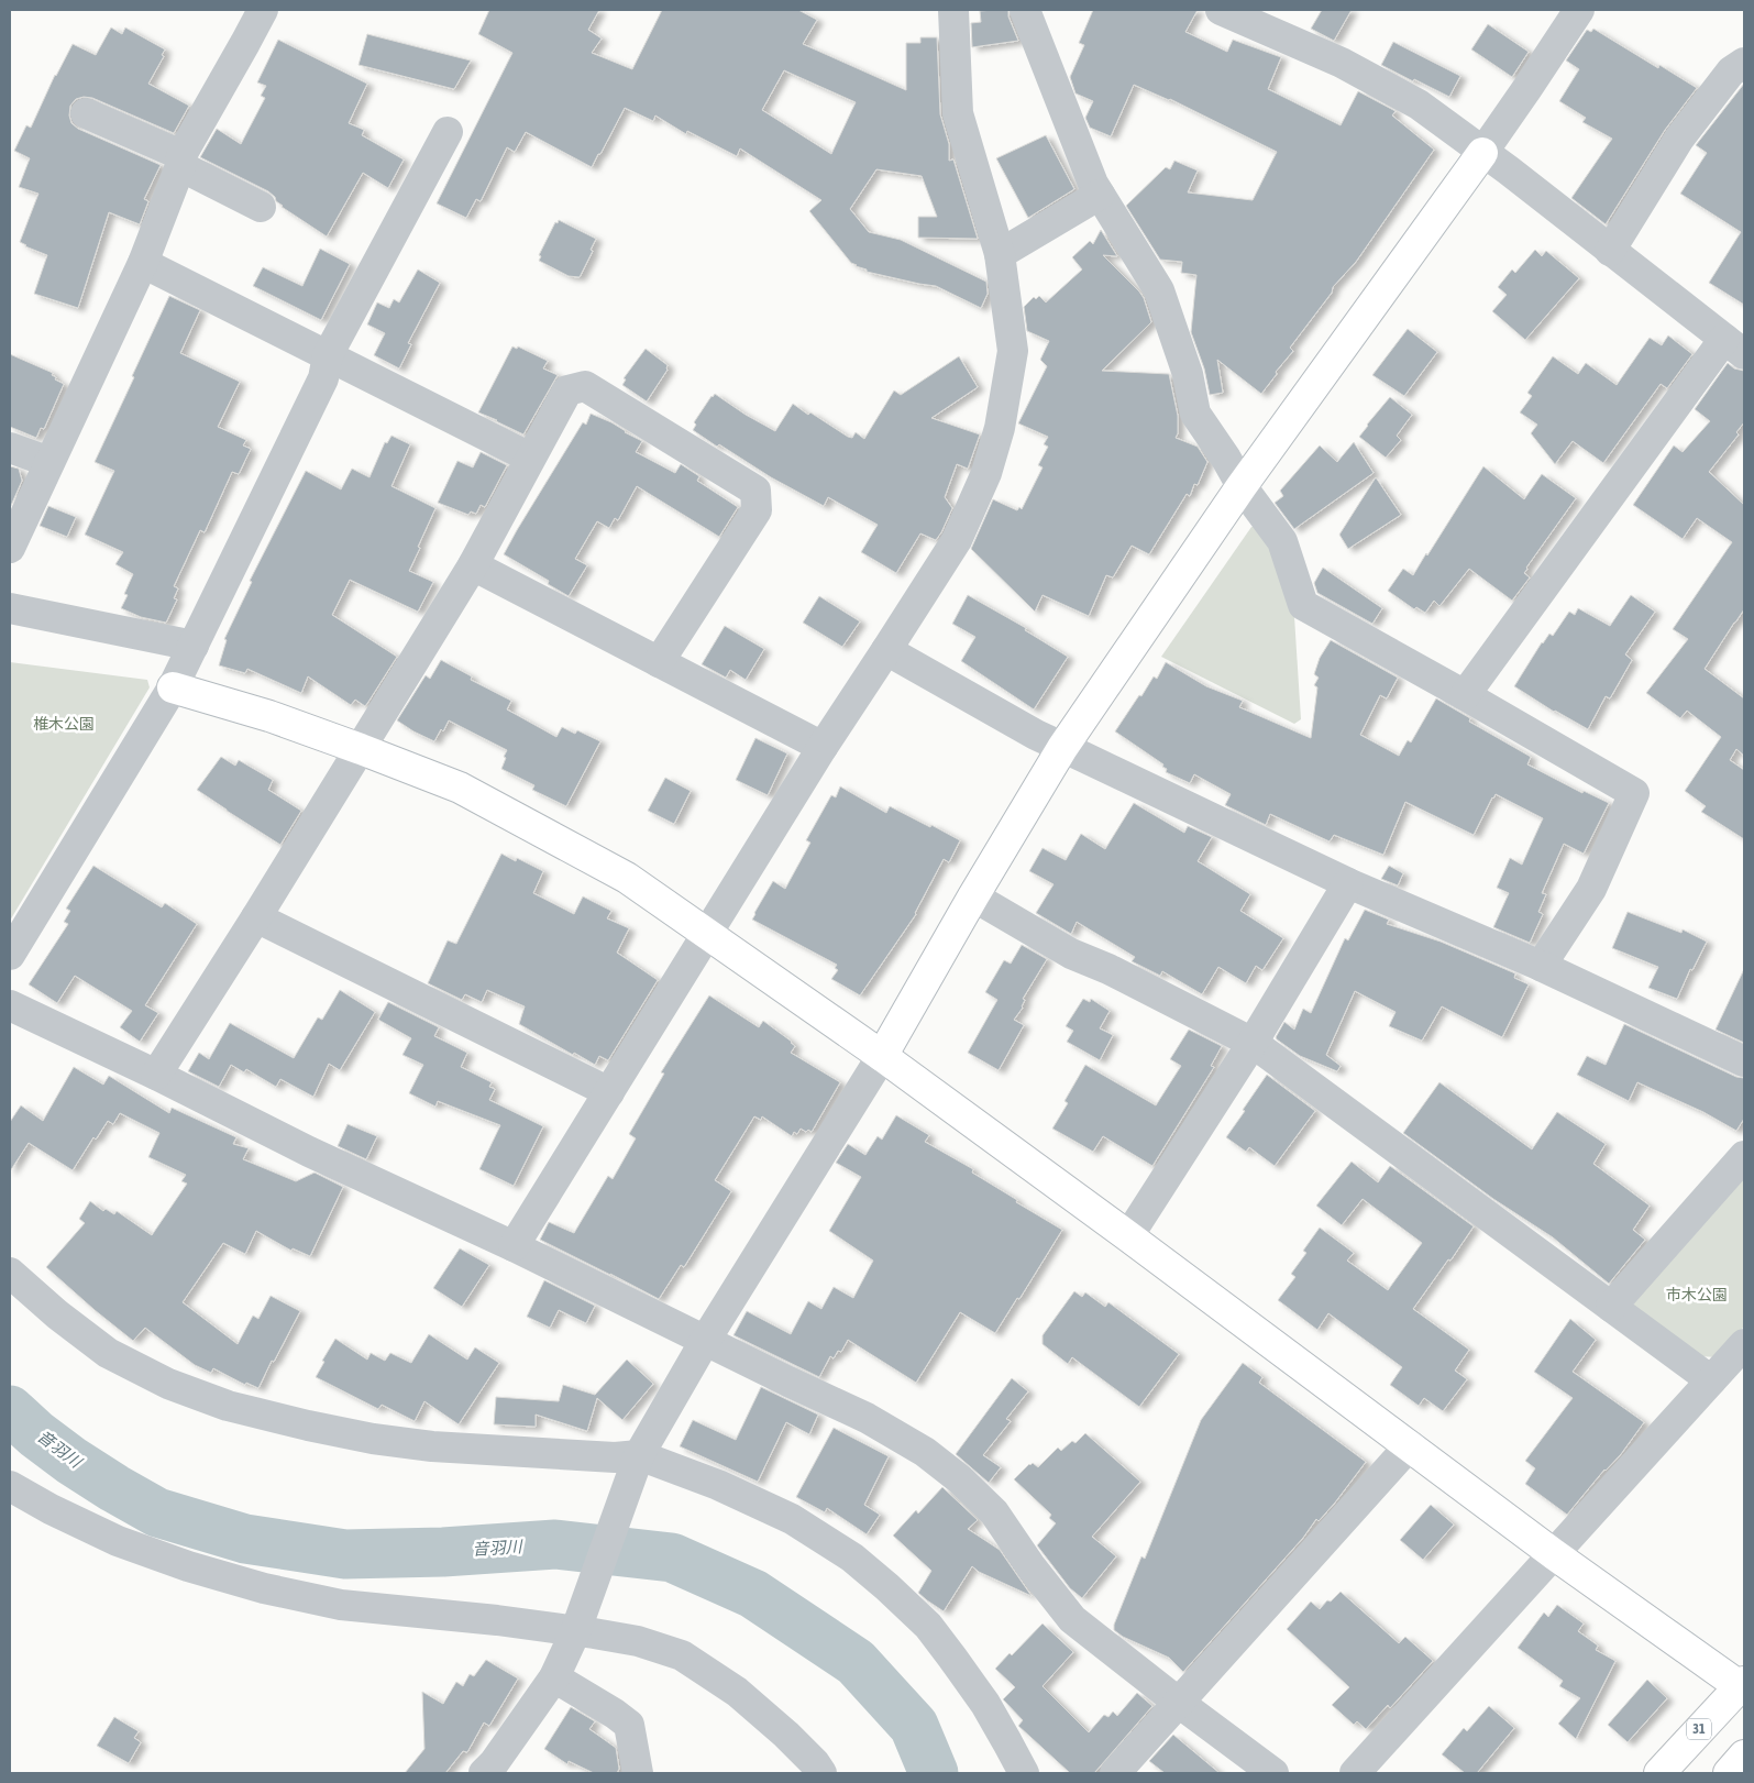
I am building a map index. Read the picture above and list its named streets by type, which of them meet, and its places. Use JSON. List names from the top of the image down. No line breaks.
{"streets":{"street":["31"]},"water":["音羽川"],"parks":["椎木公園","市木公園"]}
